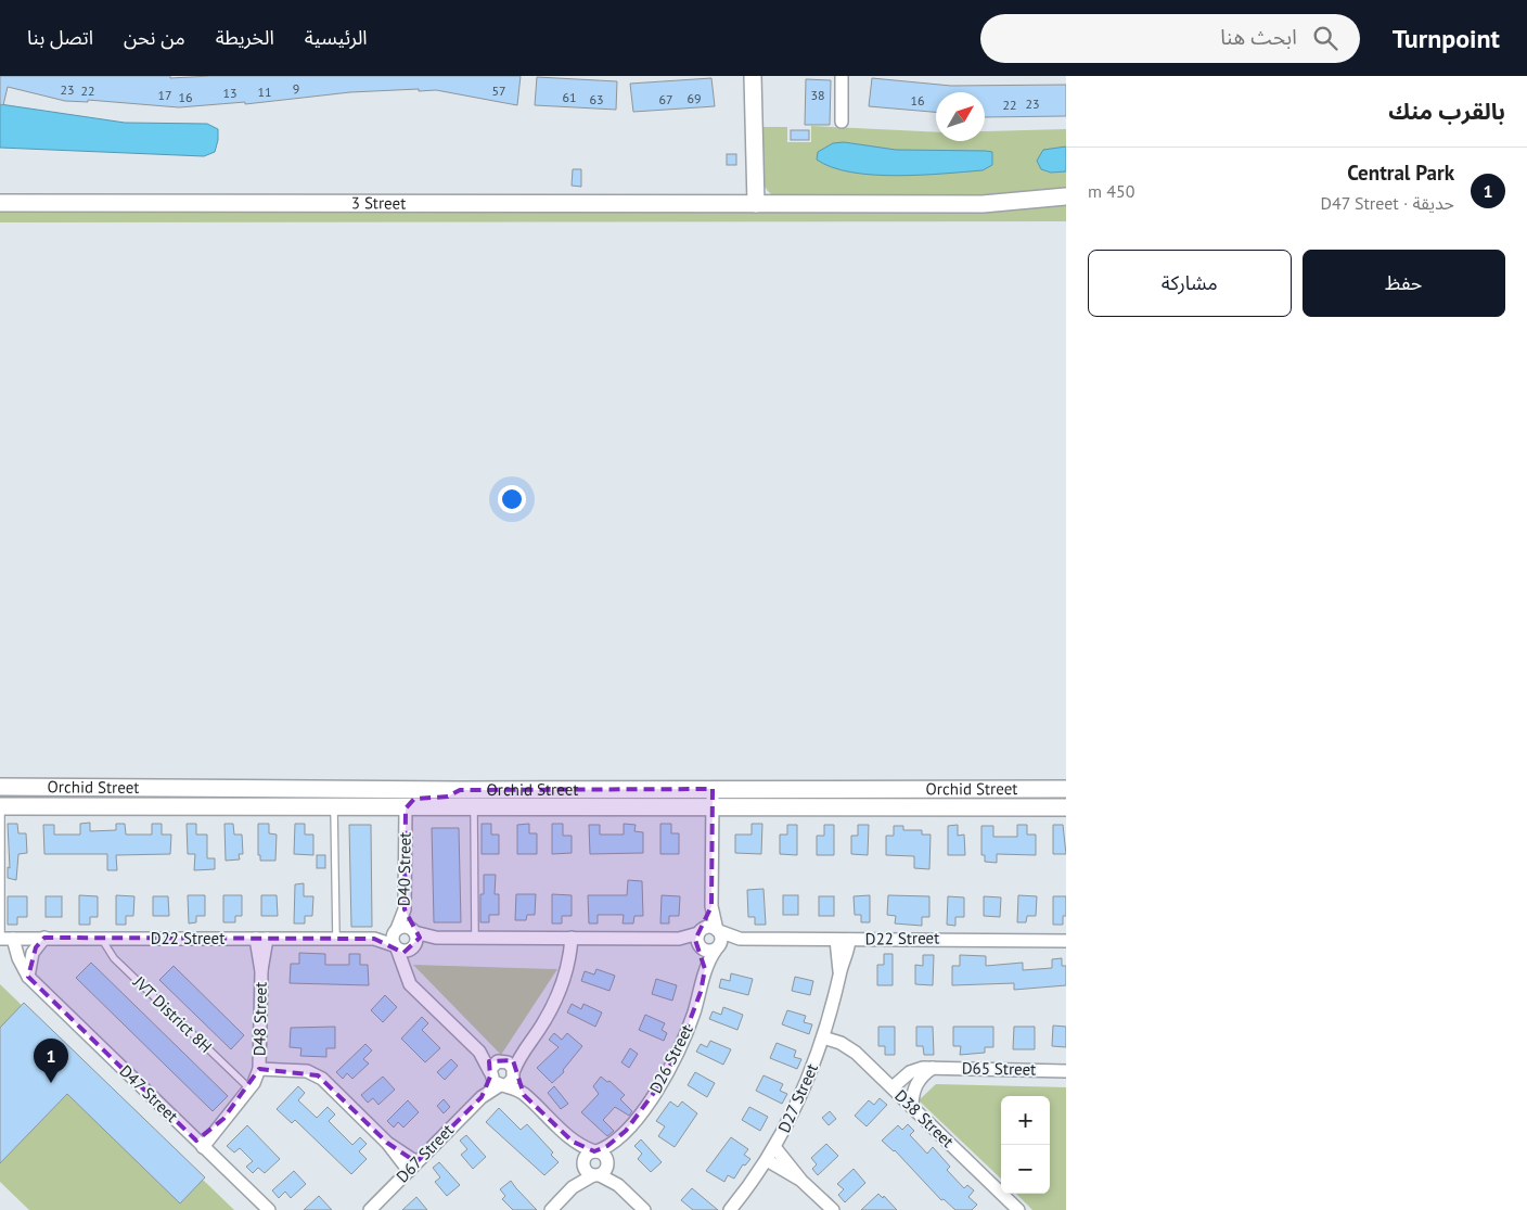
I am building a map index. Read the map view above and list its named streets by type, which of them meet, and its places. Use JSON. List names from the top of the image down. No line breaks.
{"streets":{"street":["3 Street","Orchid Street","D40 Street","D22 Street","D48 Street","D26 Street","D65 Street","D47 Street","D27 Street","D38 Street","D67 Street"],"lane":["JVT District 8H"]},"crossings":[["Orchid Street","D40 Street"],["D40 Street","D22 Street"],["D22 Street","JVT District 8H"],["D22 Street","D48 Street"],["D22 Street","D26 Street"],["D22 Street","D47 Street"],["D22 Street","D27 Street"],["JVT District 8H","D48 Street"],["D48 Street","D47 Street"],["D65 Street","D38 Street"],["D27 Street","D38 Street"]],"house_numbers":["9","23","22","57","11","13","17","38","16","61","69","63","67","16","23","22"],"north":"top right","page":{"header":"Turnpoint","search":"ابحث هنا","nav":["الرئيسية","الخريطة","من نحن","اتصل بنا"],"heading":"بالقرب منك","list":[{"mark":"1","name":"Central Park","note":"حديقة · D47 Street","value":"450 m"}],"buttons":["حفظ","مشاركة"],"pins":"1","map_buttons":["+","−"]}}
